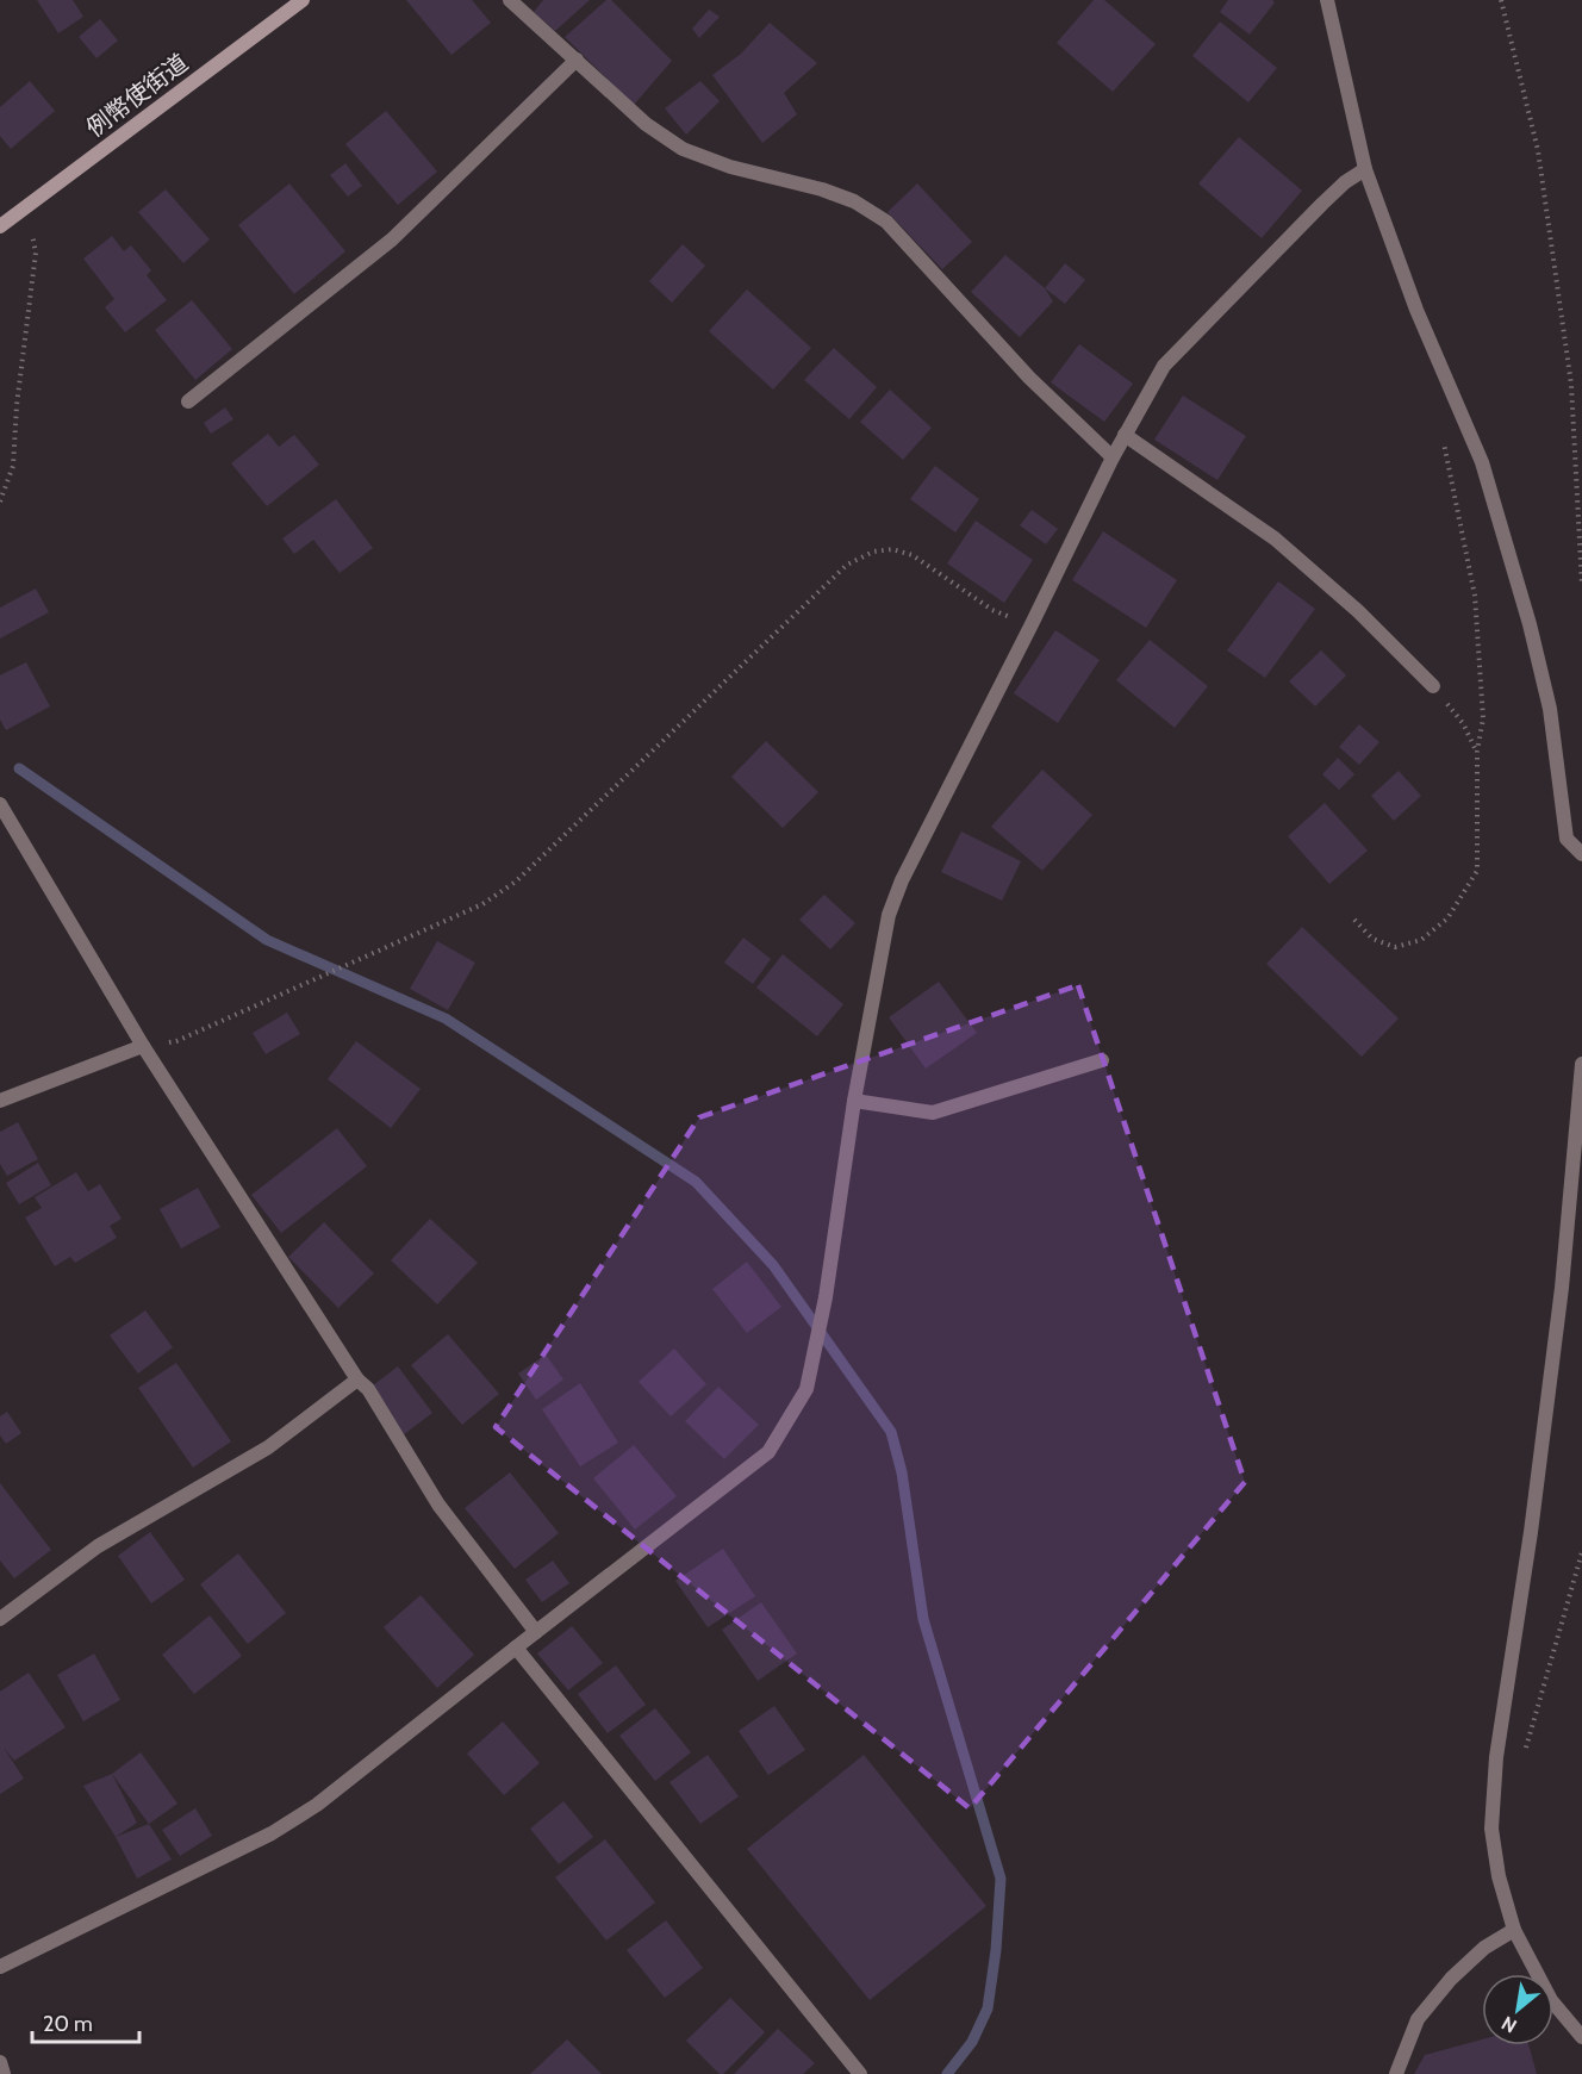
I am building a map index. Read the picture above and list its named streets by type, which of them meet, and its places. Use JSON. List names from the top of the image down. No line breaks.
{"streets":{"main road":["例幣使街道"]},"scale_bar":"20 m","north":"bottom left"}
